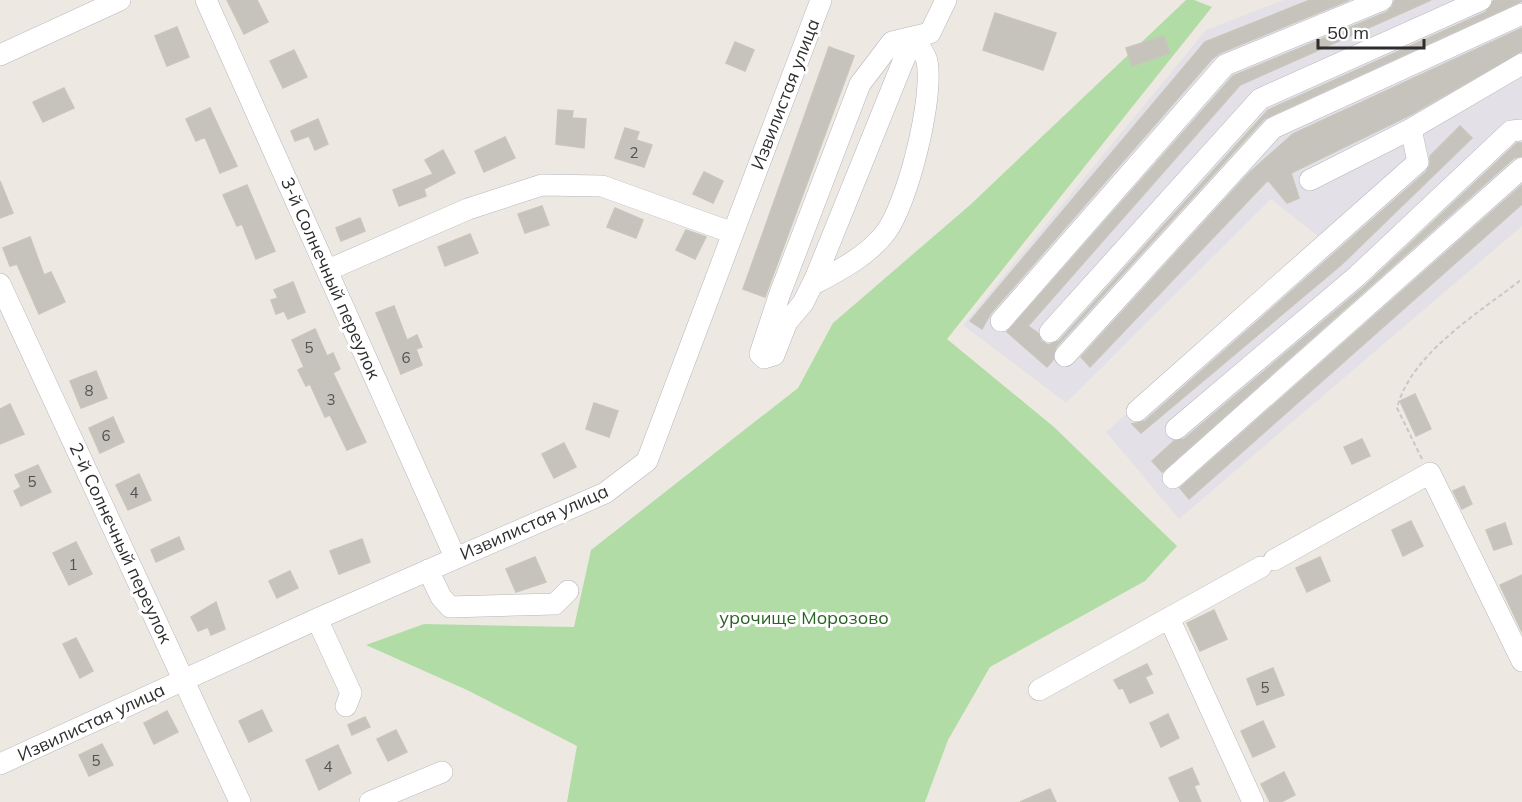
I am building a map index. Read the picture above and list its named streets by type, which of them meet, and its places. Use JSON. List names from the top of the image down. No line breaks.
{"streets":{"street":["Извилистая улица","3-й Солнечный переулок","2-й Солнечный переулок"]},"crossings":[["Извилистая улица","3-й Солнечный переулок"],["Извилистая улица","2-й Солнечный переулок"]],"parks":["урочище Морозово"],"house_numbers":["2","5","6","8","3","6","5","4","1","5","5","4"],"scale_bar":"50 m"}
